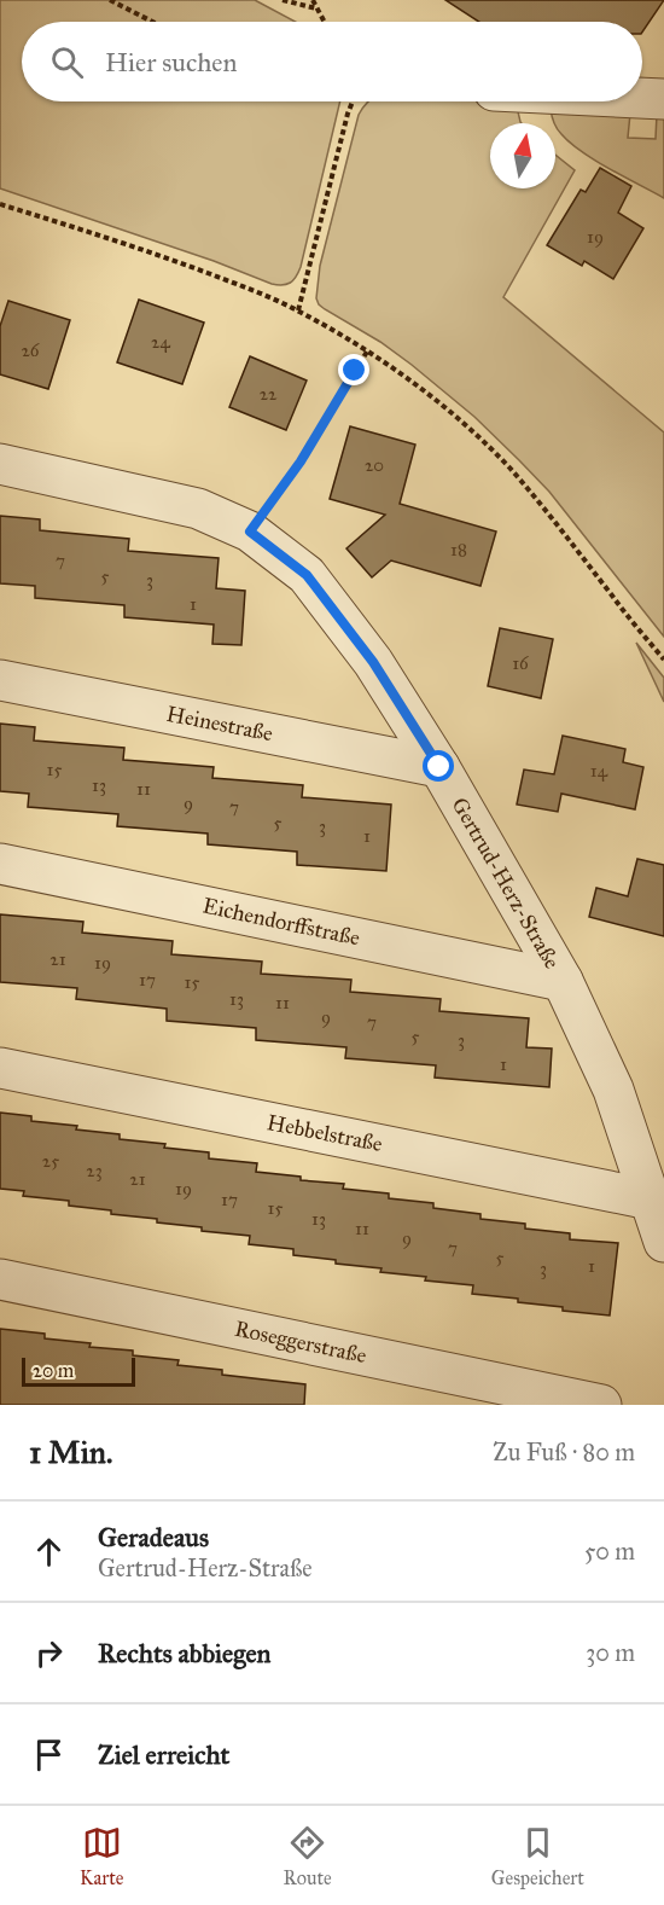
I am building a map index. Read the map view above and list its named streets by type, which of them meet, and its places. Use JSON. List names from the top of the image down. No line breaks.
{"streets":{"street":["Heinestraße","Gertrud-Herz-Straße","Eichendorffstraße","Hebbelstraße","Roseggerstraße"]},"crossings":[["Heinestraße","Gertrud-Herz-Straße"],["Gertrud-Herz-Straße","Eichendorffstraße"],["Gertrud-Herz-Straße","Hebbelstraße"]],"house_numbers":["19","24","26","22","20","18","7","5","3","1","16","15","14","13","11","9","7","5","3","1","21","19","17","15","13","11","9","7","5","3","1","25","23","21","19","17","15","13","11","9","7","5","1","3"],"scale_bar":"20 m","north":"top","page":{"search":"Hier suchen","scale":"20 m","heading":["1 Min.","Zu Fuß · 80 m"],"list":[["Geradeaus","Gertrud-Herz-Straße","50 m"],["Rechts abbiegen","30 m"],"Ziel erreicht"],"nav":["Karte","Route","Gespeichert"]}}
